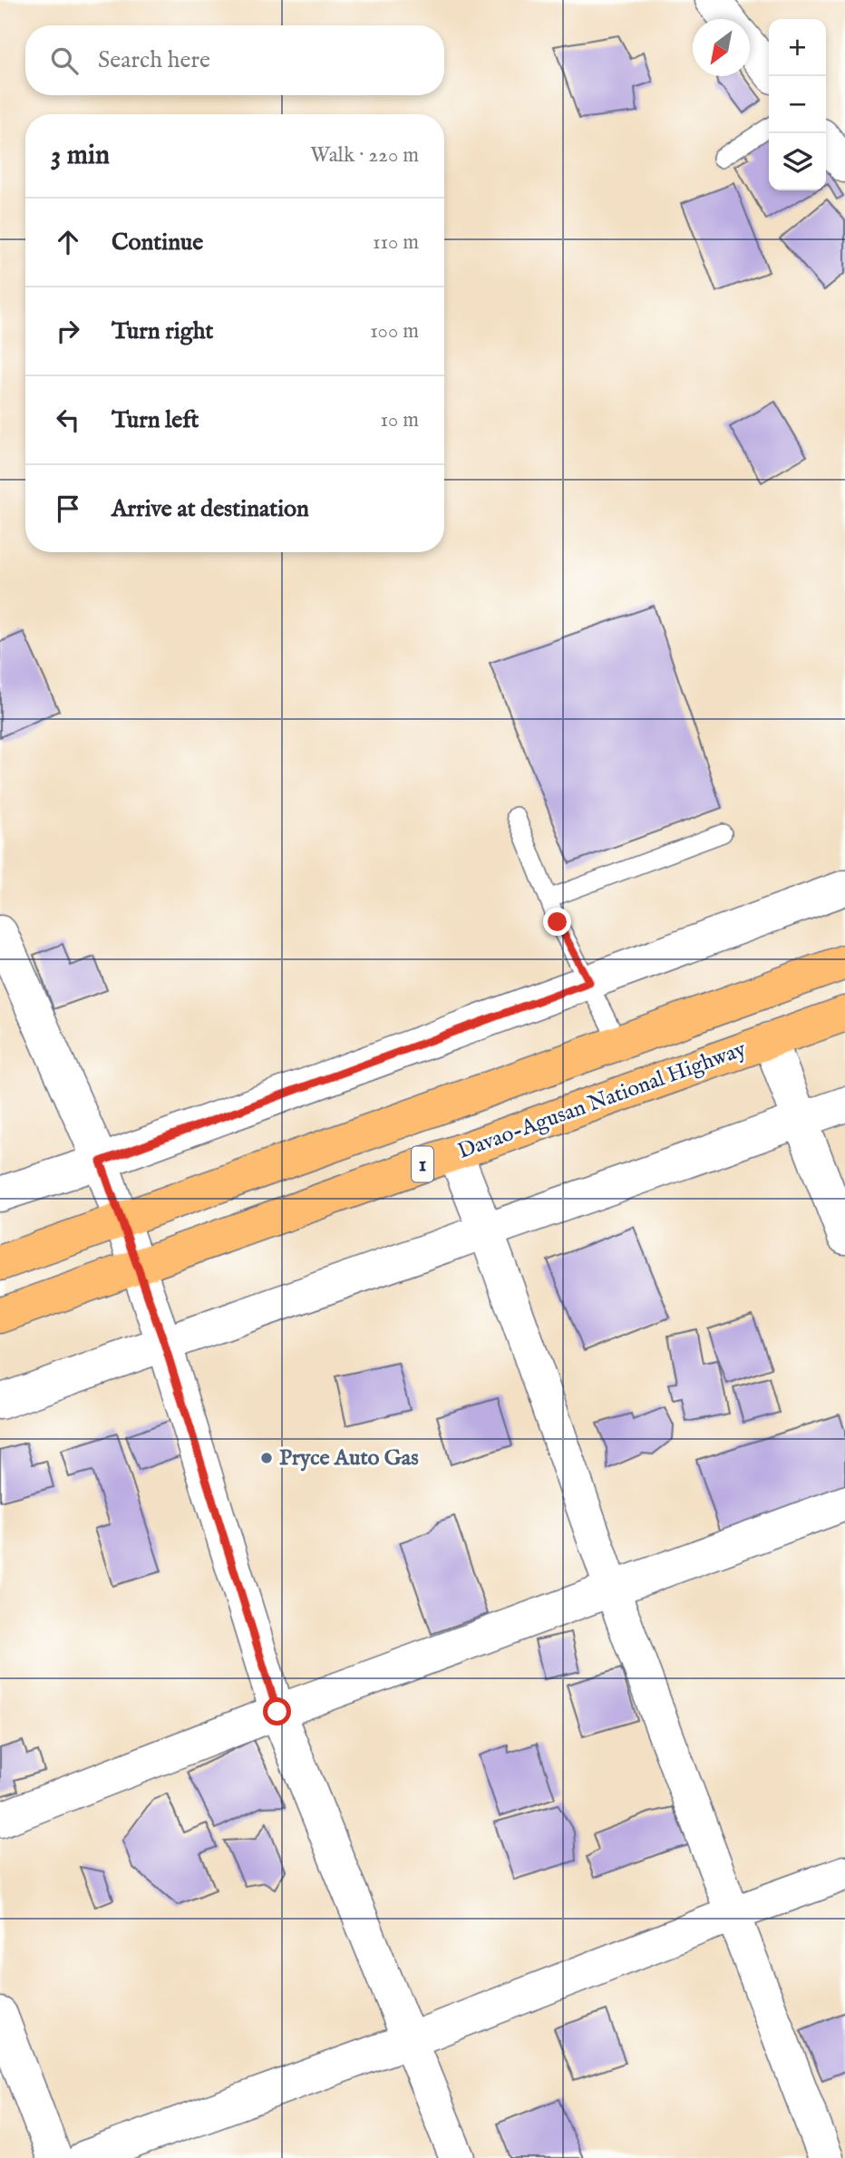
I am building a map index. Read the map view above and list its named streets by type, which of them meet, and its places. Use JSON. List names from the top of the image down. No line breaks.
{"streets":{"highway":["Davao-Agusan National Highway","1"]},"places":["Pryce Auto Gas"],"north":"bottom left","page":{"map_buttons":["+","−"],"search":"Search here","heading":["3 min","Walk · 220 m"],"list":[["Continue","110 m"],["Turn right","100 m"],["Turn left","10 m"],"Arrive at destination"]}}
